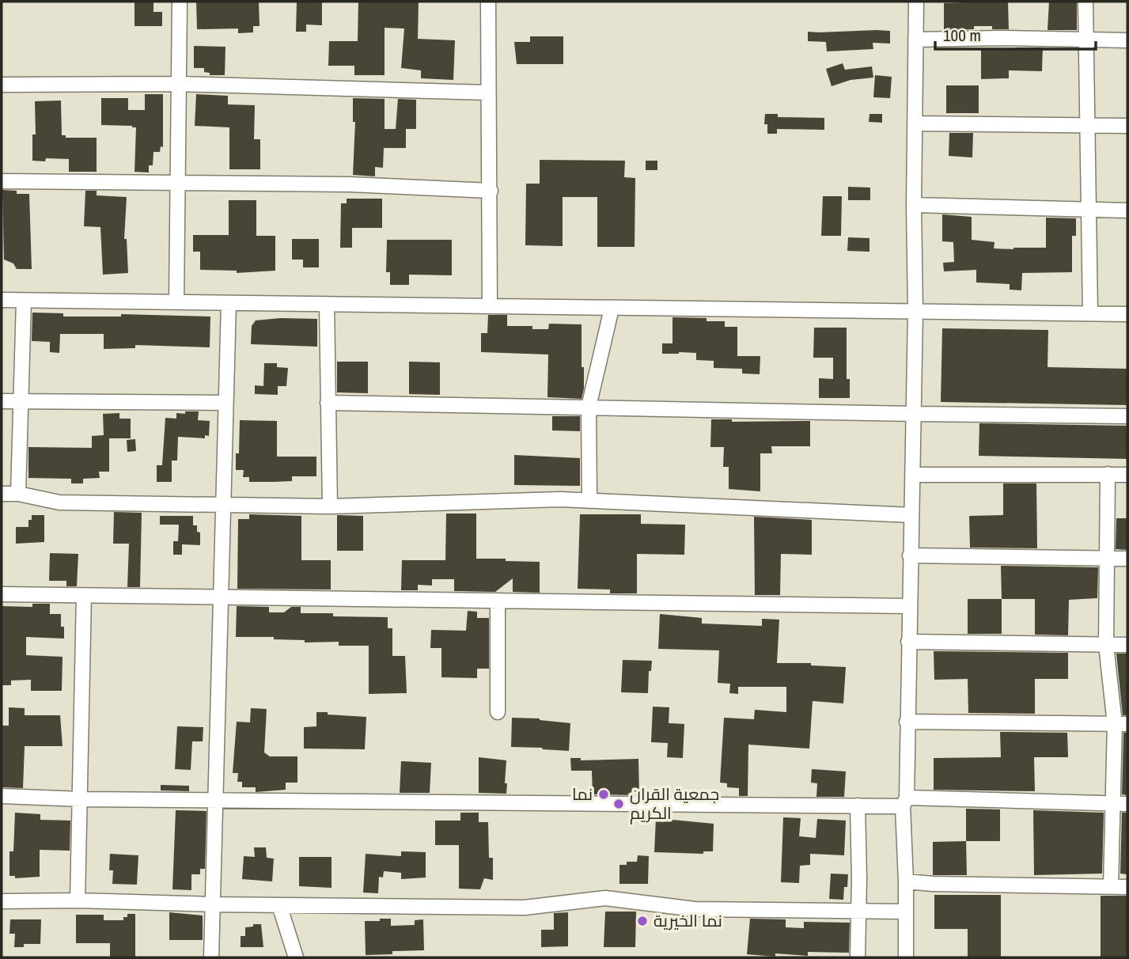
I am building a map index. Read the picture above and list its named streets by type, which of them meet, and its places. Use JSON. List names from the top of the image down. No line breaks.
{"places":["نما","جمعية القران الكريم","نما الخيرية"],"scale_bar":"100 m"}
